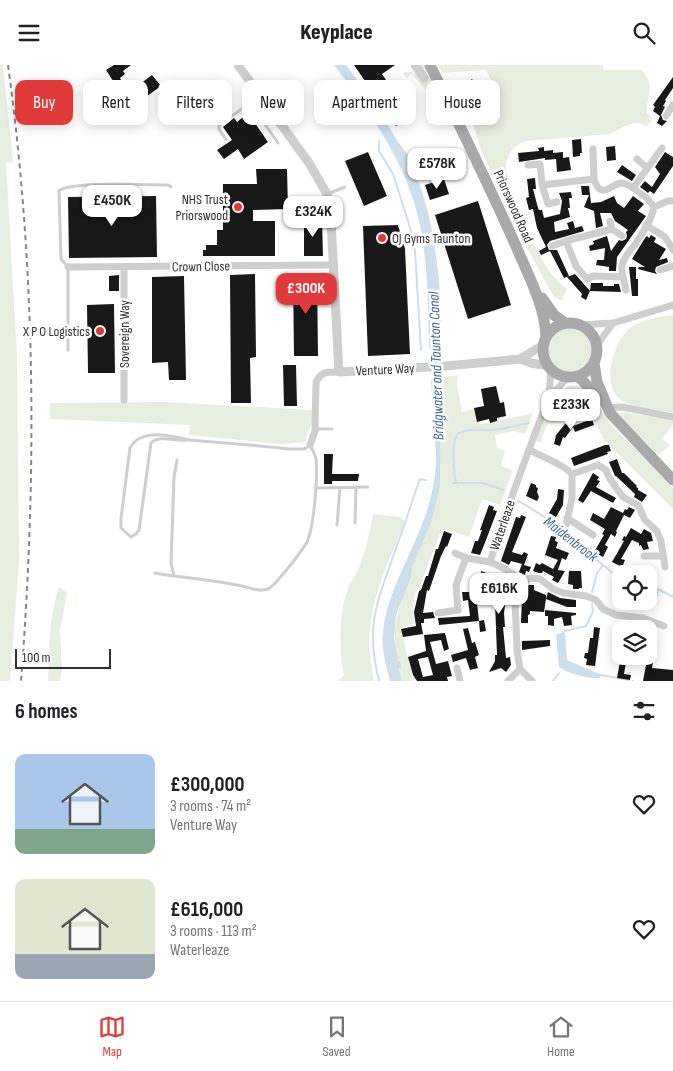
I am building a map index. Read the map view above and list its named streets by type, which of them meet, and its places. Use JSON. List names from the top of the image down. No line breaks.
{"streets":{"main road":["Priorswood Road"],"street":["Crown Close","Sovereign Way","Venture Way","Waterleaze"]},"crossings":[["Priorswood Road","Venture Way"],["Priorswood Road","Waterleaze"],["Crown Close","Sovereign Way"],["Crown Close","Venture Way"],["Venture Way","Waterleaze"]],"water":["Bridgwater and Taunton Canal","Maidenbrook"],"places":["NHS Trust Priorswood","OJ Gyms Taunton","X P O Logistics"],"scale_bar":"100 m","page":{"header":"Keyplace","chip":["Buy","Rent","Filters","New","Apartment","House"],"price":["£578K","£450K","£324K","£300K","£233K","£616K"],"scale":"100 m","heading":"6 homes","list":[{"name":"£300,000","note":"3 rooms · 74 m² · Venture Way"},{"name":"£616,000","note":"3 rooms · 113 m² · Waterleaze"}],"tabs":["Map","Saved","Home"]}}
